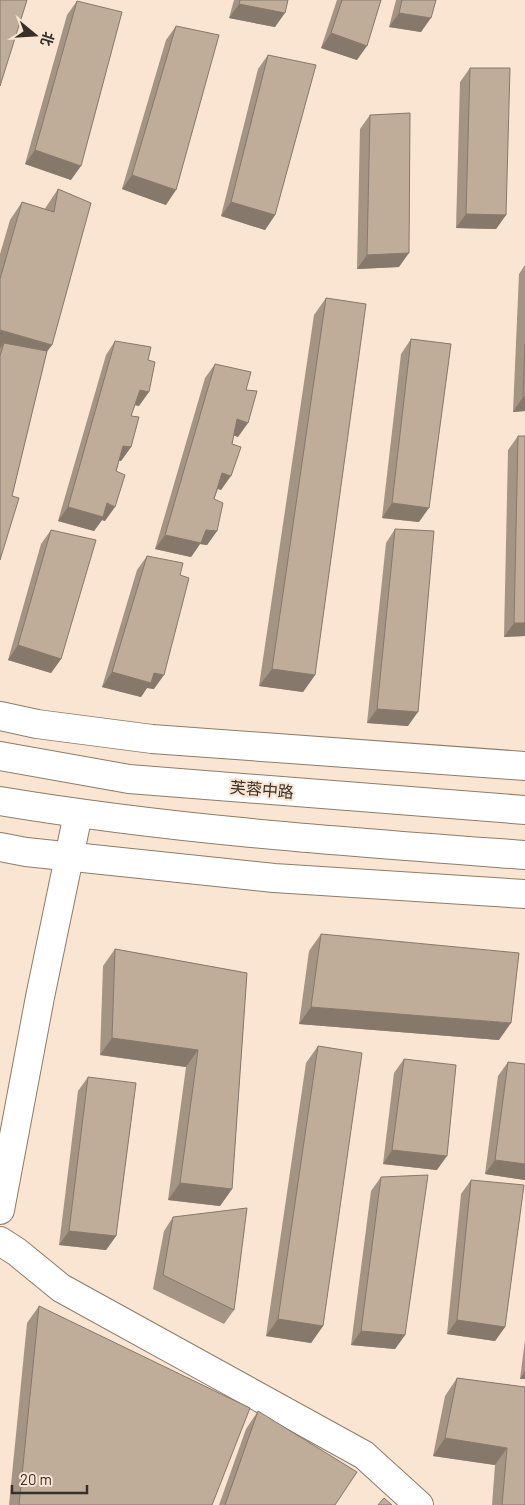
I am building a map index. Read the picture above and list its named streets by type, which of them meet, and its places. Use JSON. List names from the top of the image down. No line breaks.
{"streets":{"street":["芙蓉中路"]},"scale_bar":"20 m","north":"right"}
